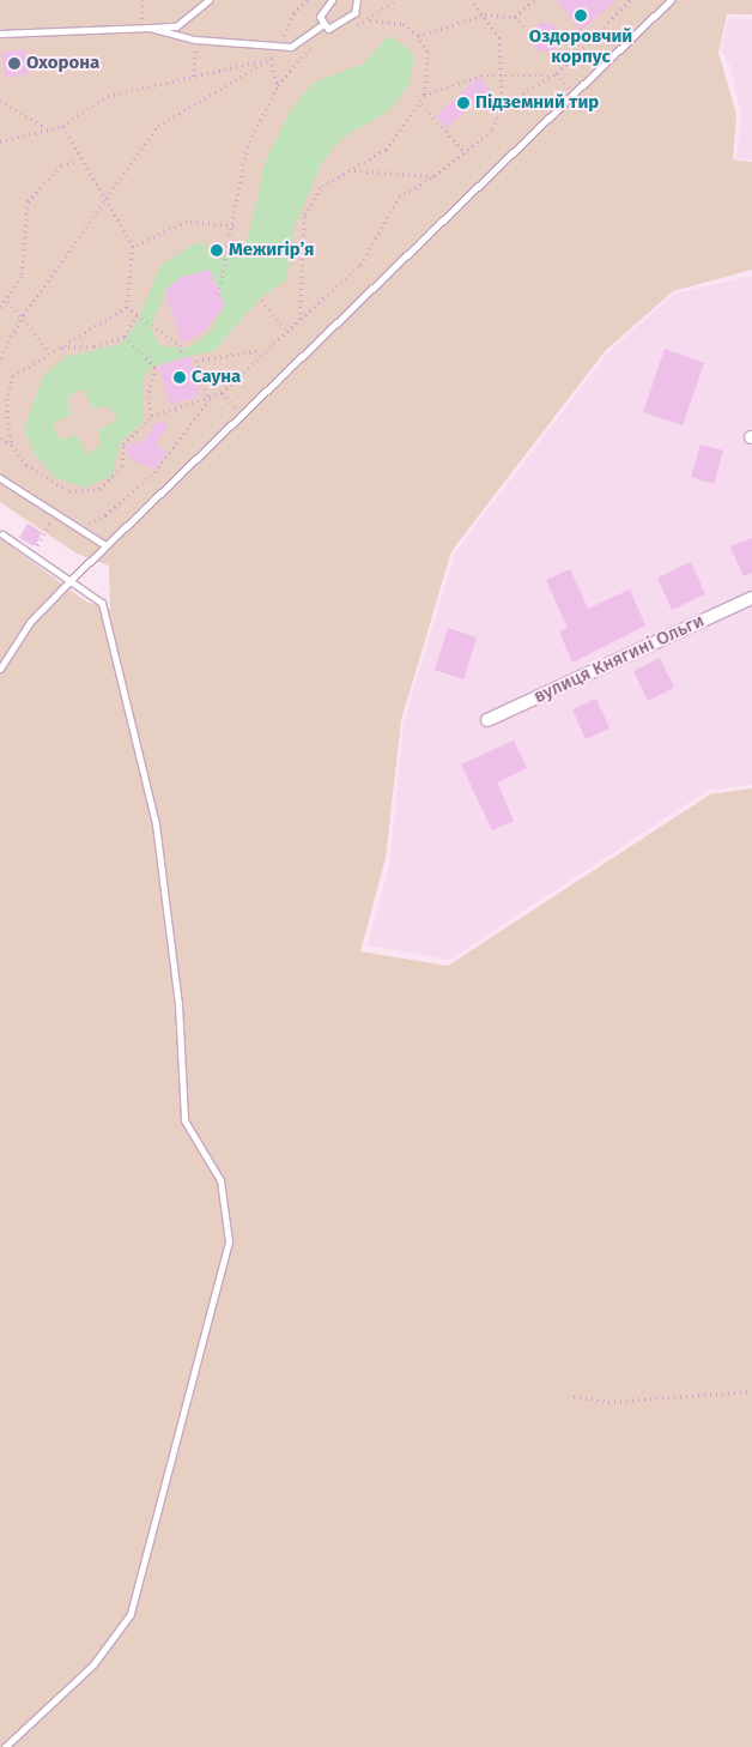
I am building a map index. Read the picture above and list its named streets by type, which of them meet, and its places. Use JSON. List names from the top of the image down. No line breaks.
{"streets":{"street":["вулиця Княгині Ольги"]},"places":["Оздоровчий корпус","Охорона","Підземний тир","Межигір’я","Сауна"]}
